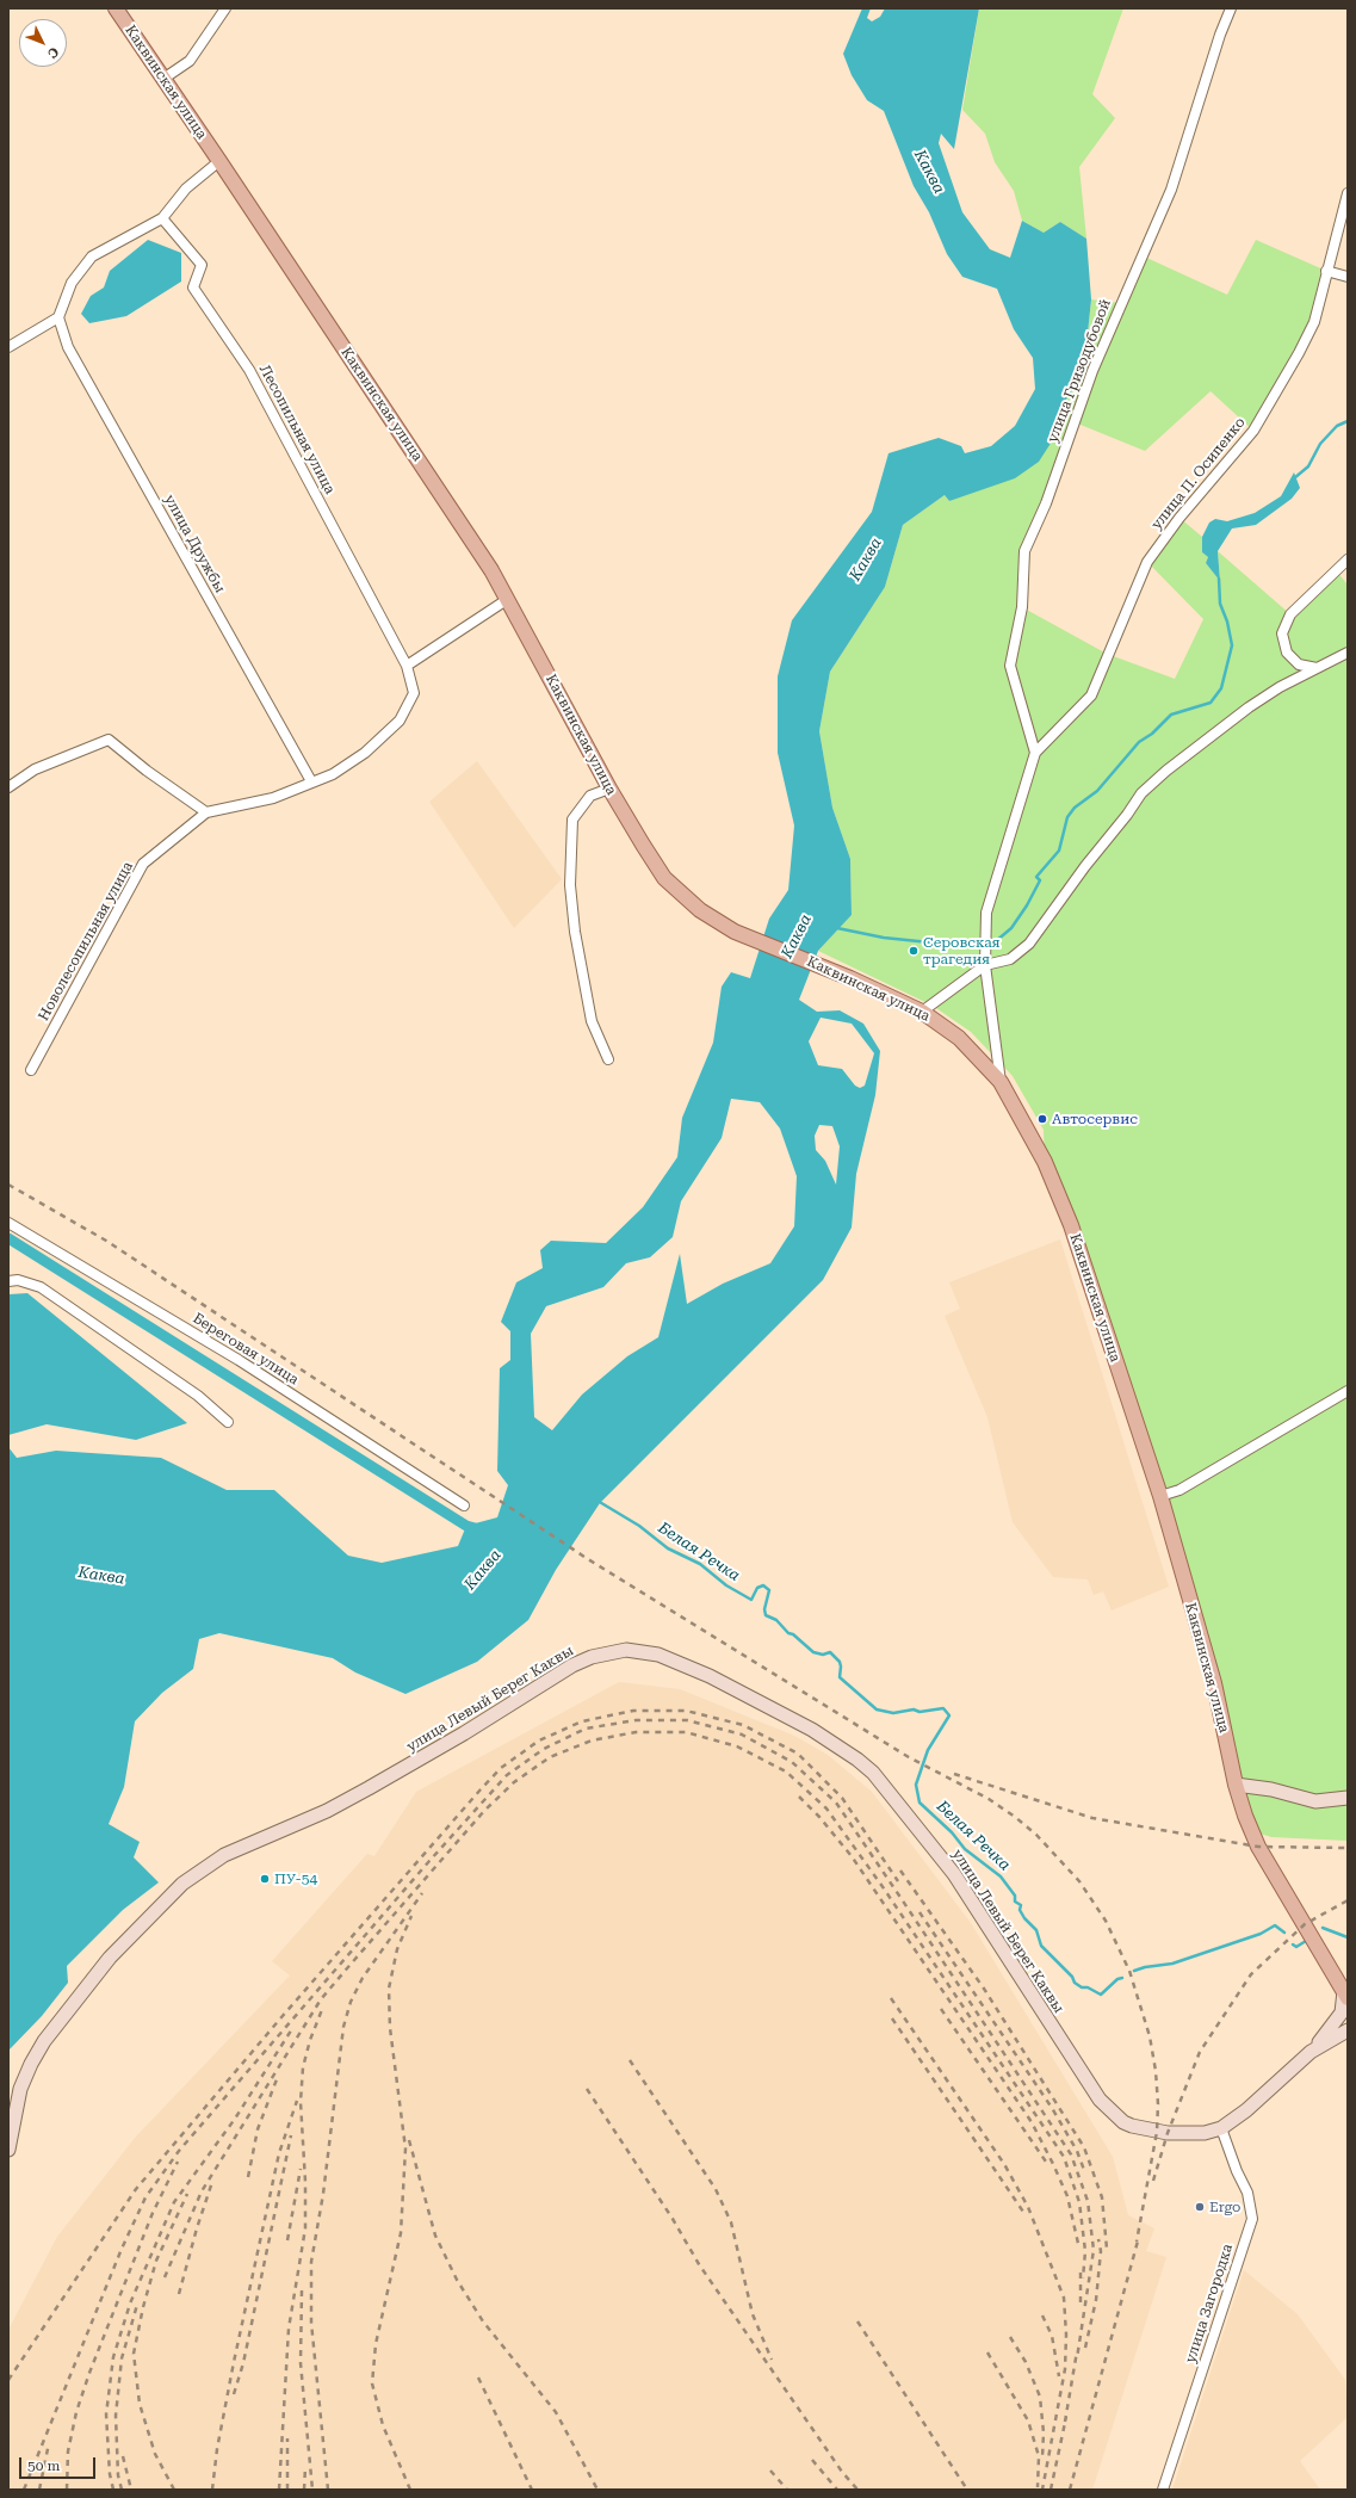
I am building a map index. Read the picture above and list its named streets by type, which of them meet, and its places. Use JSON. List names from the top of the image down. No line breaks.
{"streets":{"main road":["Каквинская улица","улица Левый Берег Каквы"],"street":["улица Гризодубовой","Лесопильная улица","улица П. Осипенко","улица Дружбы","Новолесопильная улица","Береговая улица","улица Загородка"]},"crossings":[["улица Гризодубовой","улица П. Осипенко"],["Лесопильная улица","Новолесопильная улица"],["улица Дружбы","Новолесопильная улица"],["улица Левый Берег Каквы","улица Загородка"]],"water":["Каква","Белая Речка"],"places":["Серовская трагедия","Автосервис","ПУ-54","Ergo"],"scale_bar":"50 m","north":"bottom right"}
